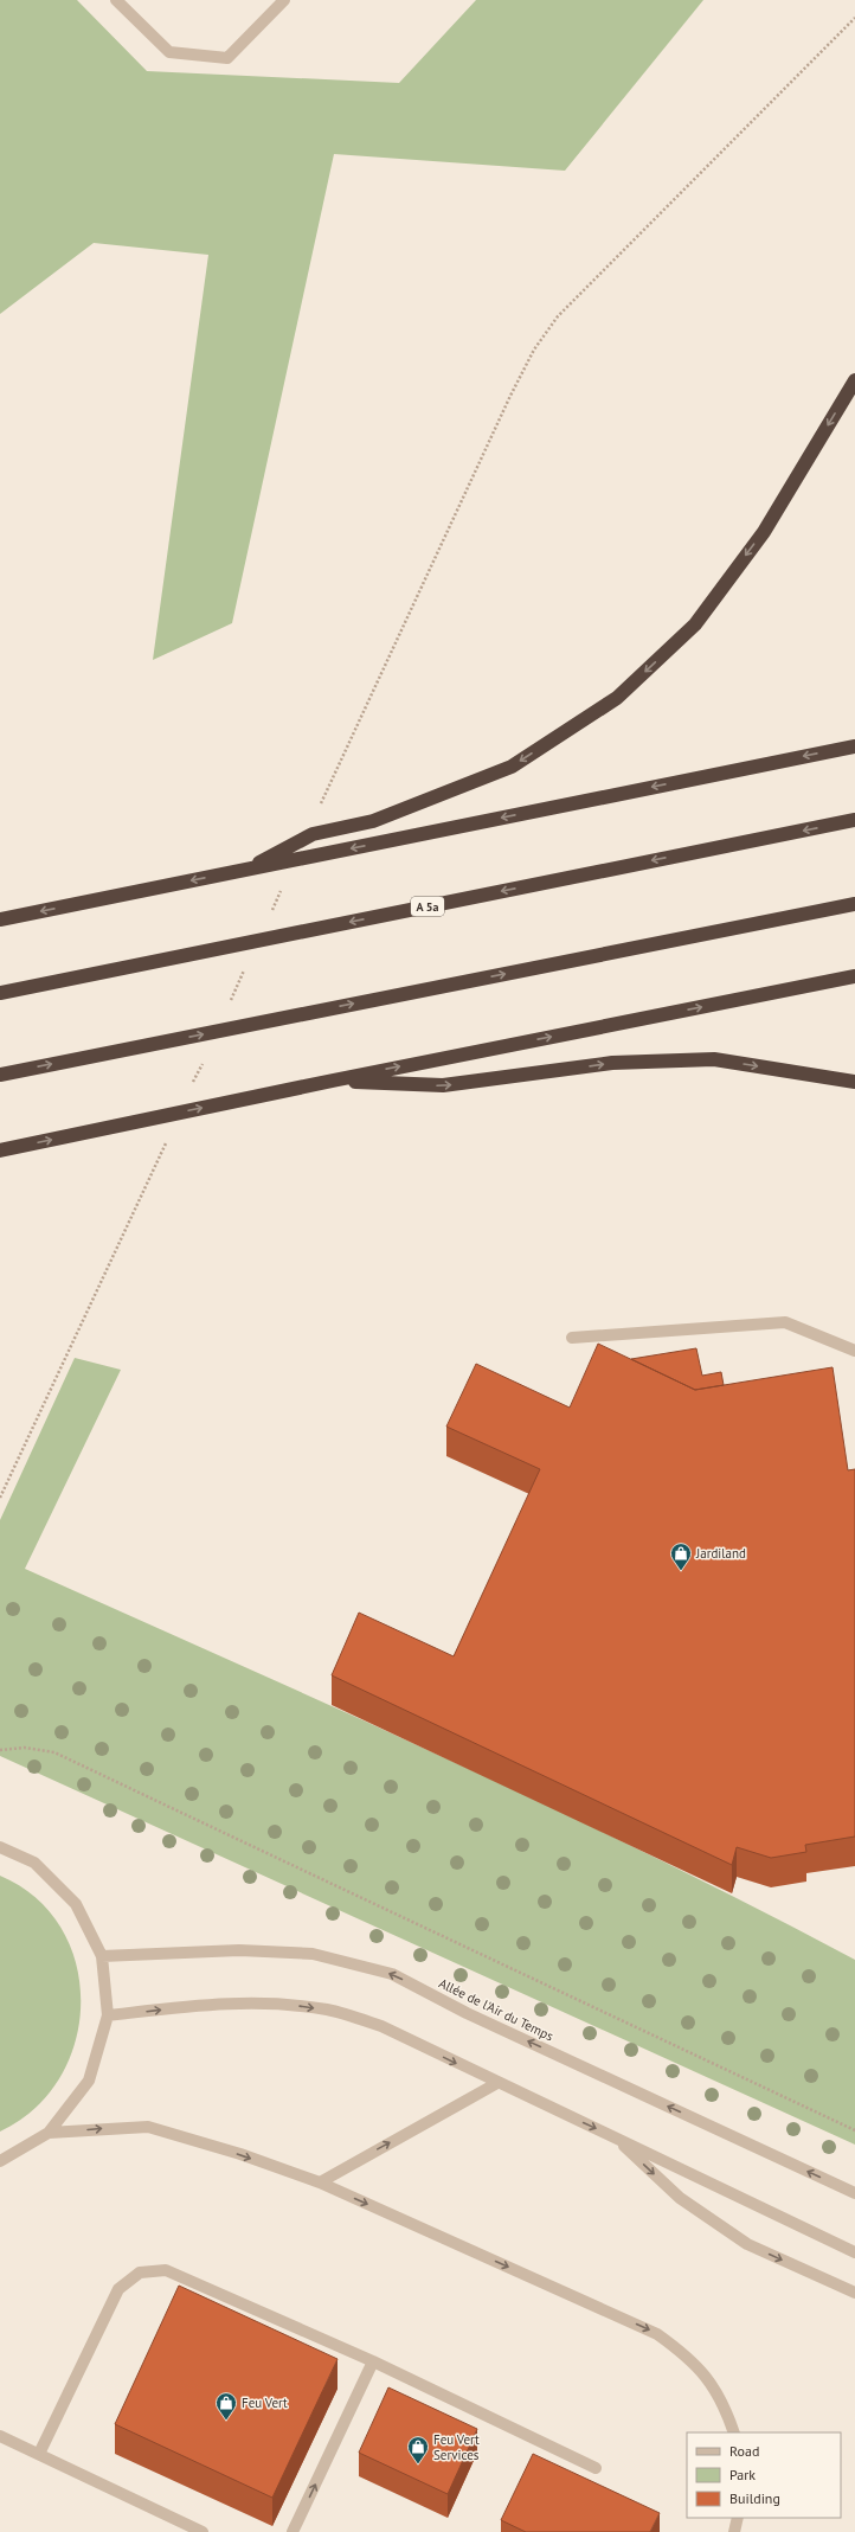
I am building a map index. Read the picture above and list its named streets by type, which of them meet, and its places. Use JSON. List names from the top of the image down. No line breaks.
{"streets":{"highway":["A 5a"],"street":["Allée de l'Air du Temps"]},"places":{"shop":["Jardiland","Feu Vert","Feu Vert Services"]},"legend":["Road","Park","Building"]}
